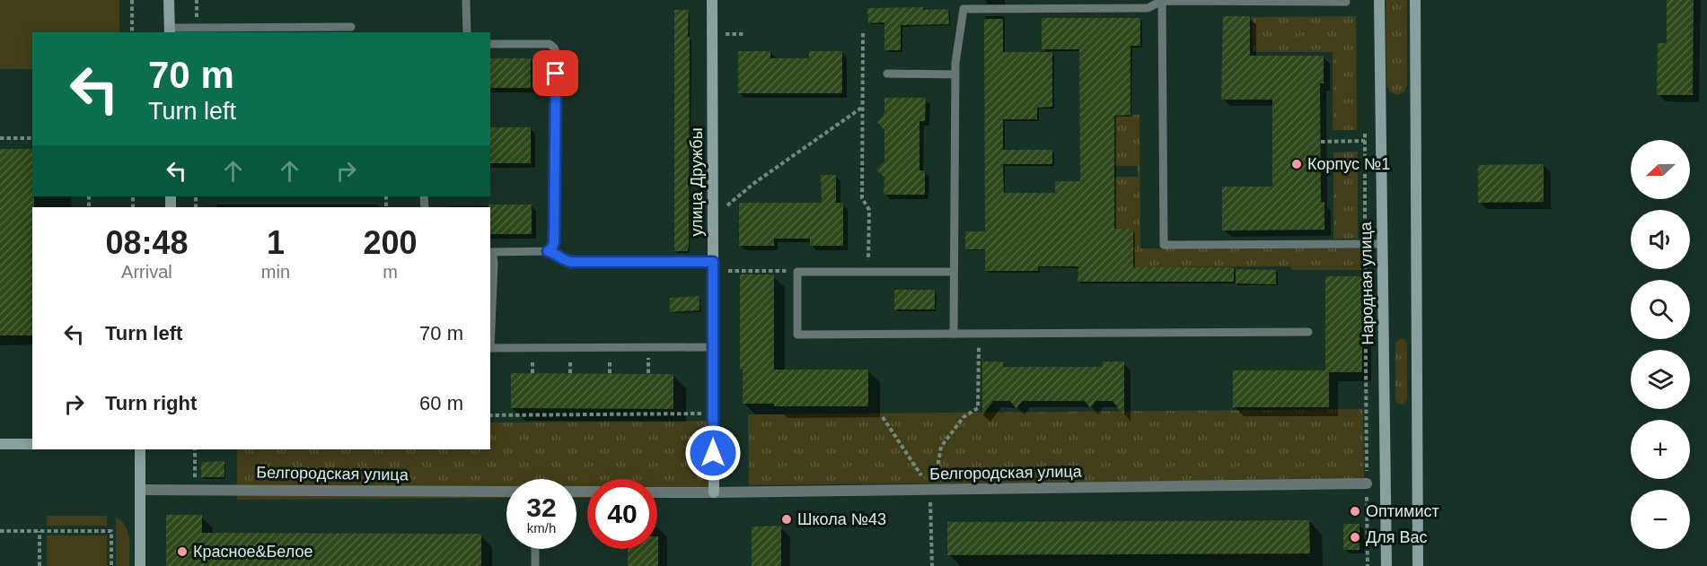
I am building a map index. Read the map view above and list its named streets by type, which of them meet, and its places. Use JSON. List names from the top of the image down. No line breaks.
{"streets":{"street":["улица Дружбы","Народная улица","Белгородская улица"]},"crossings":[["улица Дружбы","Белгородская улица"]],"places":["Корпус №1","Оптимист","Школа №43","Для Вас","Красное&Белое"],"north":"left","page":{"turn":["70 m","Turn left"],"map_buttons":["+","−"],"eta":["08:48","Arrival","1","min","200","m"],"list":[{"name":"Turn left","value":"70 m"},{"name":"Turn right","value":"60 m"}],"speed":"32 km/h","limit":"40"}}
